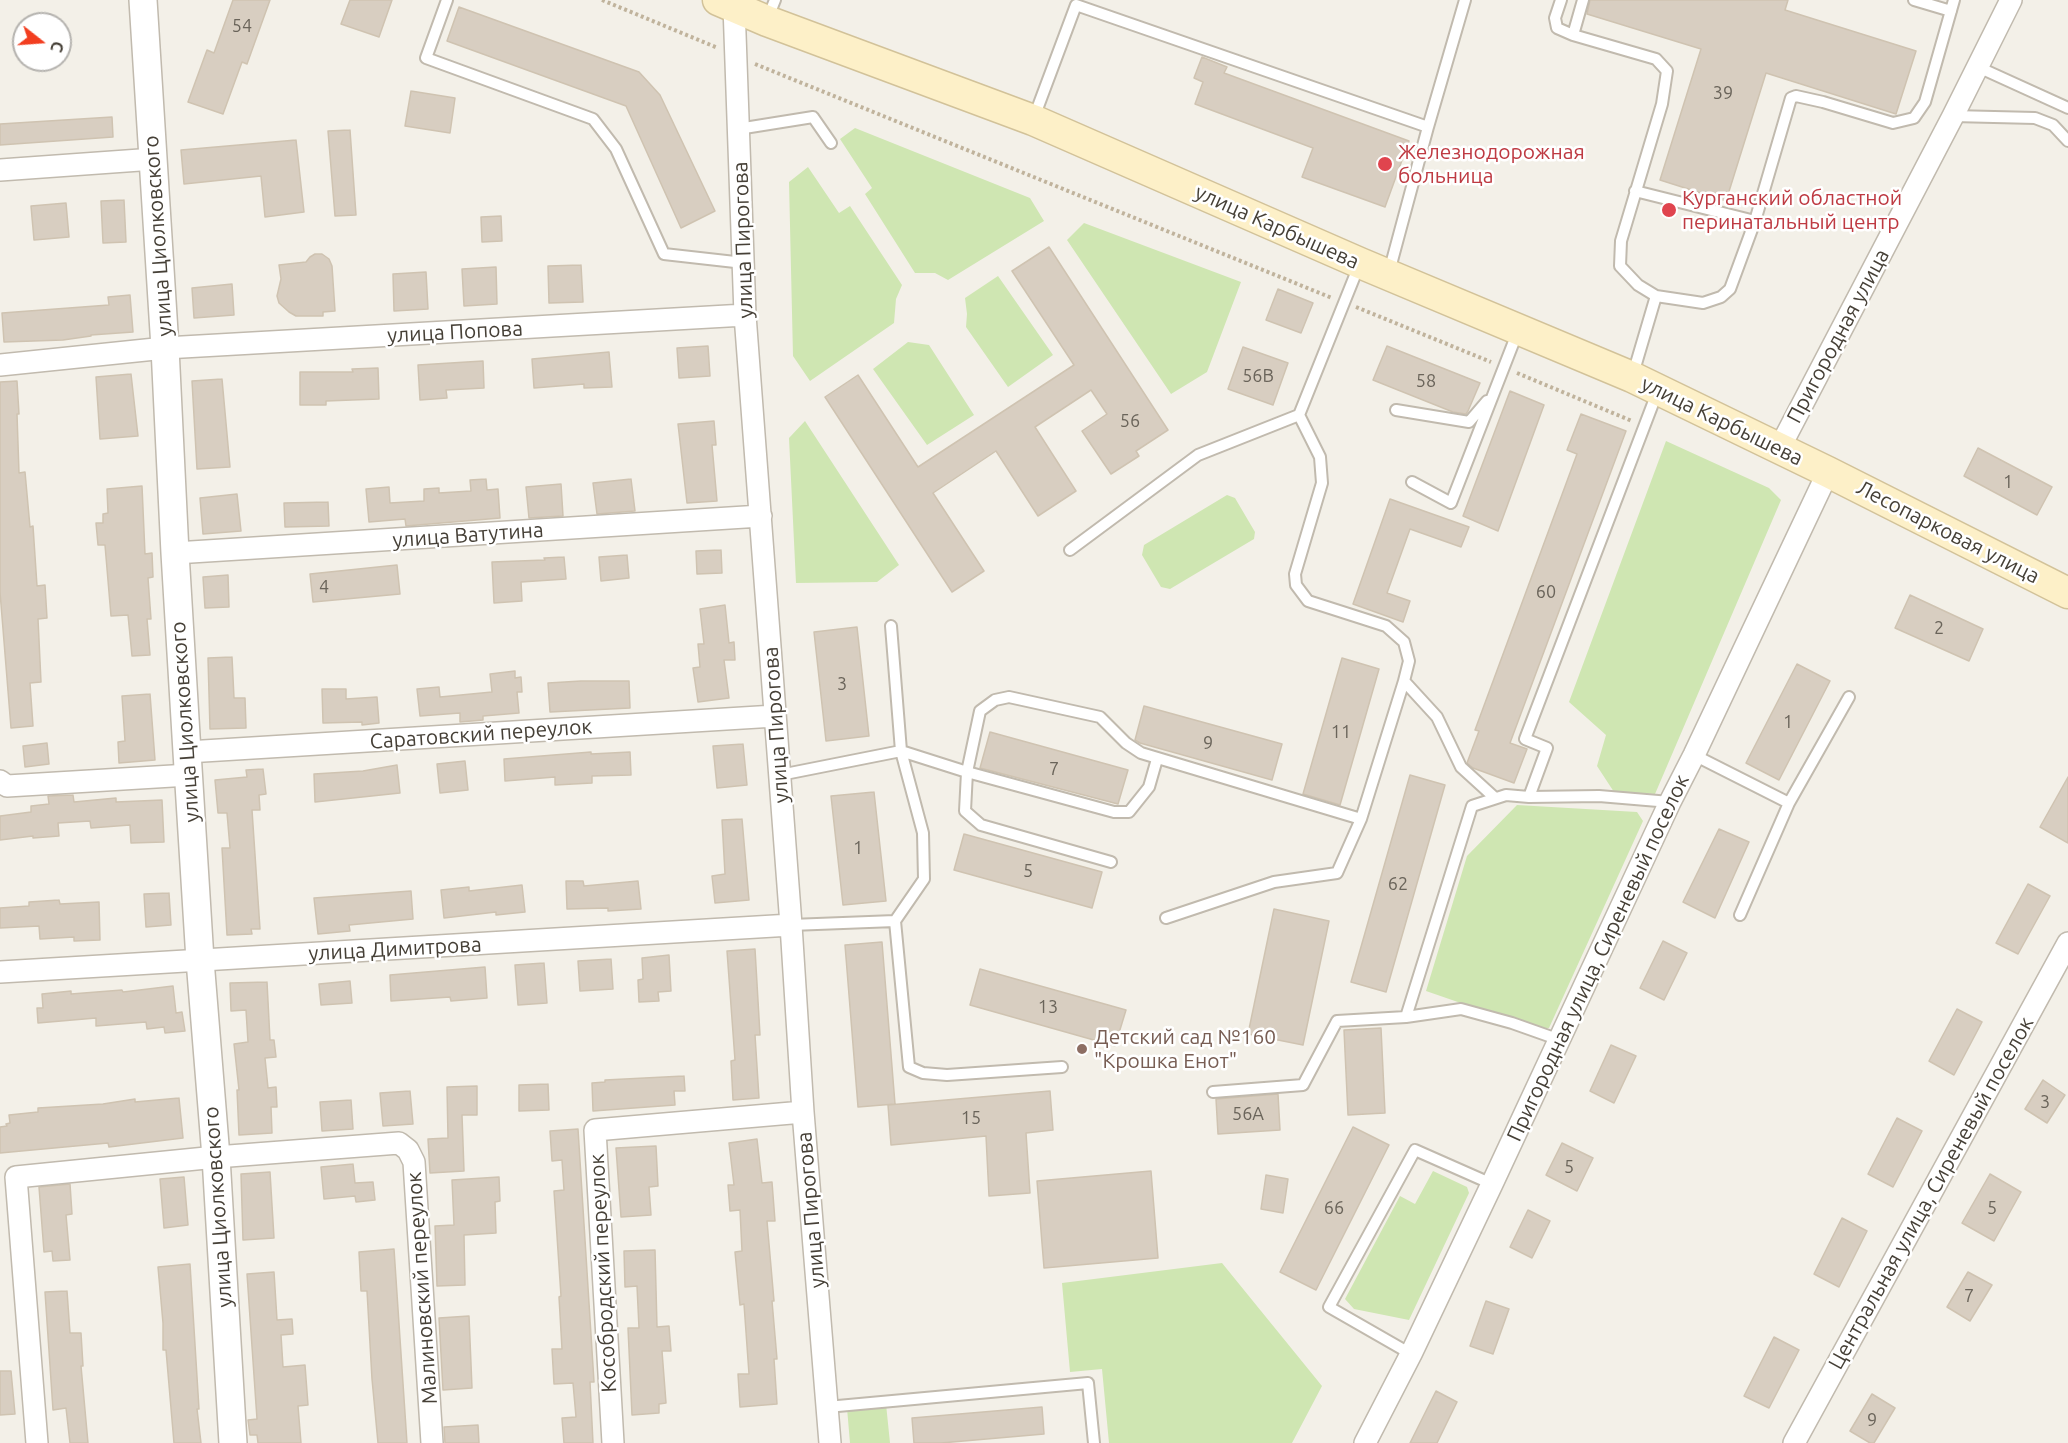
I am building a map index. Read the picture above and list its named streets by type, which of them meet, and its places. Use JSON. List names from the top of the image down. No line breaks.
{"streets":{"main road":["улица Карбышева","Лесопарковая улица"],"street":["улица Циолковского","улица Пирогова","улица Попова","Пригородная улица","улица Ватутина","Саратовский переулок","улица Димитрова","Пригородная улица, Сиреневый поселок","Центральная улица, Сиреневый поселок","Кособродский переулок","Малиновский переулок"]},"crossings":[["улица Карбышева","улица Пирогова"],["улица Карбышева","Пригородная улица"],["улица Карбышева","Лесопарковая улица"],["улица Карбышева","Пригородная улица, Сиреневый поселок"],["улица Циолковского","улица Попова"],["улица Циолковского","улица Ватутина"],["улица Циолковского","Саратовский переулок"],["улица Циолковского","улица Димитрова"],["улица Циолковского","Малиновский переулок"],["улица Пирогова","улица Попова"],["улица Пирогова","улица Ватутина"],["улица Пирогова","Саратовский переулок"],["улица Пирогова","улица Димитрова"],["улица Пирогова","Кособродский переулок"],["Лесопарковая улица","Пригородная улица, Сиреневый поселок"]],"places":["Железнодорожная больница","Курганский областной перинатальный центр","Детский сад №160 \"Крошка Енот\""],"house_numbers":["54","39","56В","58","56","1","4","60","2","3","1","11","9","7","1","5","62","13","3","56А","15","5","66","5","7","9"],"north":"right"}
